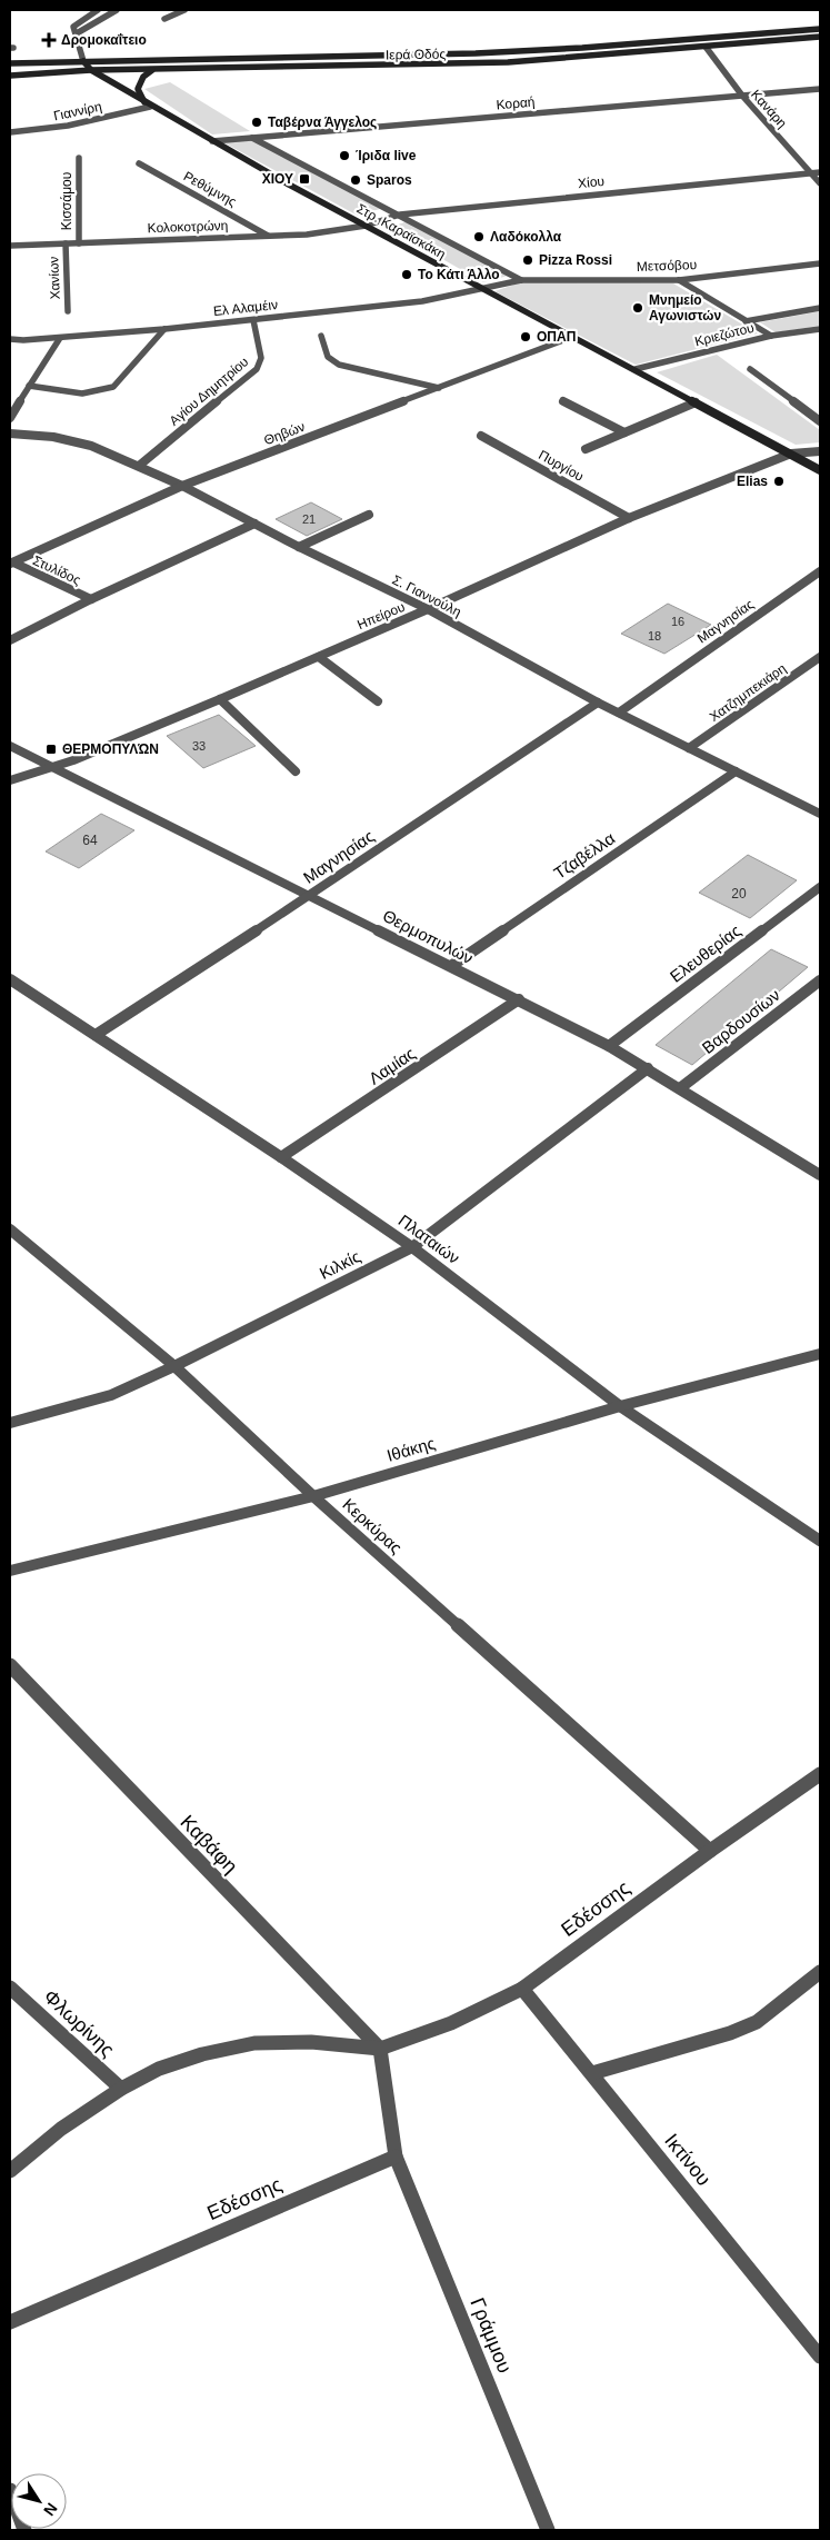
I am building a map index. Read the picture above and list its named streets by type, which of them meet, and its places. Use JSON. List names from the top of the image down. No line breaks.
{"streets":{"main road":["Ιερά Οδός","Στρ. Καραϊσκάκη"],"street":["Κοραή","Κανάρη","Γιαννίρη","Χίου","Ρεθύμνης","Κισσάμου","Κολοκοτρώνη","Μετσόβου","Χανίων","Ελ Αλαμέιν","Κριεζώτου","Αγίου Δημητρίου","Θηβών","Πυργίου","Στυλίδος","Σ. Γιαννούλη","Ηπείρου","Μαγνησίας","Χατζημπεκιάρη","Τζαβέλλα","Θερμοπυλών","Ελευθερίας","Βαρδουσίων","Λαμίας","Πλαταιών","Κιλκίς","Ιθάκης","Κερκύρας","Καβάφη","Εδέσσης","Φλωρίνης","Ικτίνου","Γράμμου"]},"crossings":[["Ιερά Οδός","Κανάρη"],["Ιερά Οδός","Στρ. Καραϊσκάκη"],["Κοραή","Κανάρη"],["Κοραή","Στρ. Καραϊσκάκη"],["Κανάρη","Χίου"],["Γιαννίρη","Στρ. Καραϊσκάκη"],["Χίου","Κολοκοτρώνη"],["Χίου","Στρ. Καραϊσκάκη"],["Ρεθύμνης","Κολοκοτρώνη"],["Κισσάμου","Κολοκοτρώνη"],["Κολοκοτρώνη","Στρ. Καραϊσκάκη"],["Κολοκοτρώνη","Χανίων"],["Στρ. Καραϊσκάκη","Μετσόβου"],["Στρ. Καραϊσκάκη","Ελ Αλαμέιν"],["Στρ. Καραϊσκάκη","Κριεζώτου"],["Στρ. Καραϊσκάκη","Θηβών"],["Στρ. Καραϊσκάκη","Ηπείρου"],["Μετσόβου","Ελ Αλαμέιν"],["Ελ Αλαμέιν","Αγίου Δημητρίου"],["Αγίου Δημητρίου","Σ. Γιαννούλη"],["Θηβών","Στυλίδος"],["Θηβών","Σ. Γιαννούλη"],["Πυργίου","Ηπείρου"],["Σ. Γιαννούλη","Ηπείρου"],["Σ. Γιαννούλη","Μαγνησίας"],["Σ. Γιαννούλη","Χατζημπεκιάρη"],["Σ. Γιαννούλη","Τζαβέλλα"],["Ηπείρου","Θερμοπυλών"],["Μαγνησίας","Θερμοπυλών"],["Μαγνησίας","Πλαταιών"],["Τζαβέλλα","Θερμοπυλών"],["Θερμοπυλών","Ελευθερίας"],["Θερμοπυλών","Βαρδουσίων"],["Θερμοπυλών","Λαμίας"],["Θερμοπυλών","Κιλκίς"],["Λαμίας","Πλαταιών"],["Πλαταιών","Κιλκίς"],["Πλαταιών","Ιθάκης"],["Κιλκίς","Κερκύρας"],["Ιθάκης","Κερκύρας"],["Κερκύρας","Εδέσσης"],["Καβάφη","Εδέσσης"],["Εδέσσης","Φλωρίνης"],["Εδέσσης","Ικτίνου"],["Εδέσσης","Γράμμου"]],"places":{"health":["Δρομοκαΐτειο"],"other":["Ταβέρνα Άγγελος","Ίριδα live","Sparos","Λαδόκολλα","Pizza Rossi","Το Κάτι Άλλο","Μνημείο Αγωνιστών","ΟΠΑΠ","Elias"],"transit":["ΧΙΟΥ","ΘΕΡΜΟΠΥΛΏΝ"]},"house_numbers":["21","16","18","33","64","20"],"north":"bottom right"}
